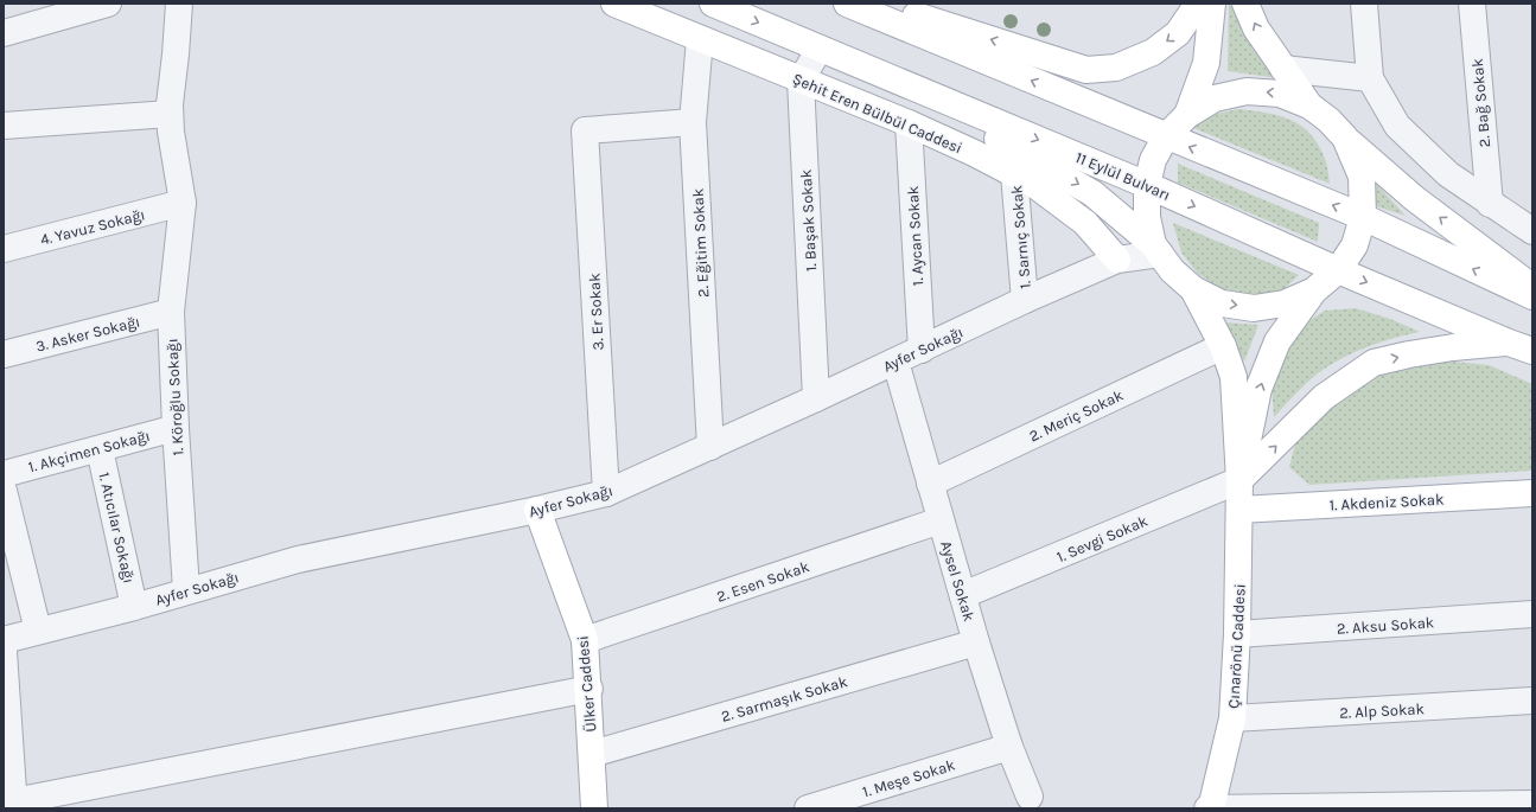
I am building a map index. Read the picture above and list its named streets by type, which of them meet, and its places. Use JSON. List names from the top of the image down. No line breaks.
{"streets":{"main road":["Şehit Eren Bülbül Caddesi","11 Eylül Bulvarı","1. Akdeniz Sokak","Çınarönü Caddesi","Ülker Caddesi"],"street":["2. Bağ Sokak","1. Başak Sokak","4. Yavuz Sokağı","1. Aycan Sokak","1. Sarnıç Sokak","2. Eğitim Sokak","3. Er Sokak","3. Asker Sokağı","Ayfer Sokağı","1. Köroğlu Sokağı","2. Meriç Sokak","1. Akçimen Sokağı","1. Atıcılar Sokağı","1. Sevgi Sokak","2. Esen Sokak","Aysel Sokak","2. Aksu Sokak","2. Sarmaşık Sokak","2. Alp Sokak","1. Meşe Sokak"]},"crossings":[["Şehit Eren Bülbül Caddesi","1. Başak Sokak"],["Şehit Eren Bülbül Caddesi","1. Aycan Sokak"],["Şehit Eren Bülbül Caddesi","1. Sarnıç Sokak"],["Şehit Eren Bülbül Caddesi","2. Eğitim Sokak"],["Şehit Eren Bülbül Caddesi","Ayfer Sokağı"],["1. Başak Sokak","Ayfer Sokağı"],["4. Yavuz Sokağı","1. Köroğlu Sokağı"],["1. Aycan Sokak","Ayfer Sokağı"],["1. Sarnıç Sokak","Ayfer Sokağı"],["2. Eğitim Sokak","3. Er Sokak"],["2. Eğitim Sokak","Ayfer Sokağı"],["3. Er Sokak","Ayfer Sokağı"],["3. Asker Sokağı","1. Köroğlu Sokağı"],["Ayfer Sokağı","1. Köroğlu Sokağı"],["Ayfer Sokağı","1. Atıcılar Sokağı"],["Ayfer Sokağı","Aysel Sokak"],["Ayfer Sokağı","Ülker Caddesi"],["1. Köroğlu Sokağı","1. Akçimen Sokağı"],["2. Meriç Sokak","Aysel Sokak"],["1. Akçimen Sokağı","1. Atıcılar Sokağı"],["1. Akdeniz Sokak","Çınarönü Caddesi"],["1. Sevgi Sokak","Aysel Sokak"],["1. Sevgi Sokak","Çınarönü Caddesi"],["2. Esen Sokak","Aysel Sokak"],["2. Esen Sokak","Ülker Caddesi"],["Aysel Sokak","2. Sarmaşık Sokak"],["Aysel Sokak","1. Meşe Sokak"],["2. Aksu Sokak","Çınarönü Caddesi"],["Çınarönü Caddesi","2. Alp Sokak"],["Ülker Caddesi","2. Sarmaşık Sokak"]]}
